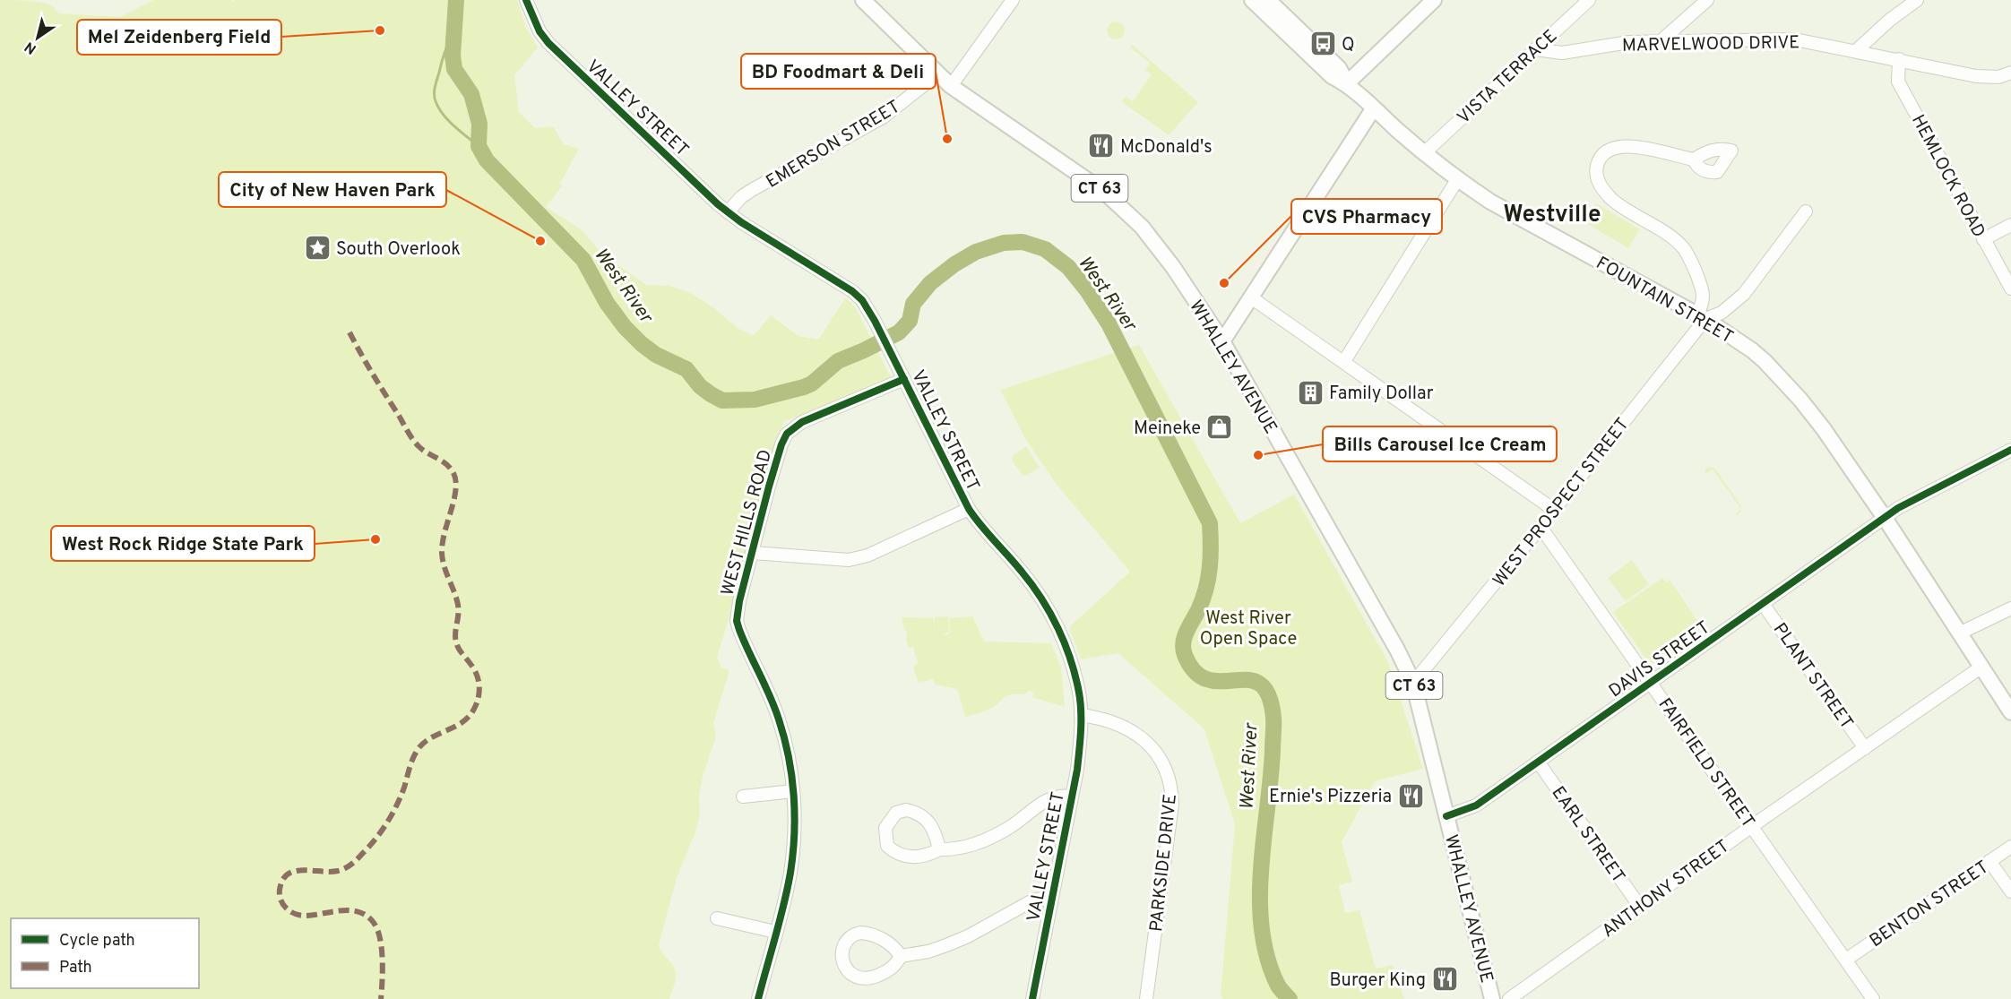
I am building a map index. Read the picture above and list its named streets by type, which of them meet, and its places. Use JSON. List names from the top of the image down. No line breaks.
{"streets":{"main road":["CT 63","FOUNTAIN STREET","WHALLEY AVENUE"],"street":["MARVELWOOD DRIVE","VISTA TERRACE","VALLEY STREET","EMERSON STREET","HEMLOCK ROAD","WEST PROSPECT STREET","WEST HILLS ROAD","DAVIS STREET","PLANT STREET","FAIRFIELD STREET","EARL STREET","PARKSIDE DRIVE","ANTHONY STREET","BENTON STREET"]},"crossings":[["MARVELWOOD DRIVE","VISTA TERRACE"],["MARVELWOOD DRIVE","HEMLOCK ROAD"],["VISTA TERRACE","FOUNTAIN STREET"],["VALLEY STREET","EMERSON STREET"],["VALLEY STREET","WEST HILLS ROAD"],["VALLEY STREET","PARKSIDE DRIVE"],["EMERSON STREET","WHALLEY AVENUE"],["FOUNTAIN STREET","WEST PROSPECT STREET"],["FOUNTAIN STREET","DAVIS STREET"],["FOUNTAIN STREET","ANTHONY STREET"],["WHALLEY AVENUE","WEST PROSPECT STREET"],["WHALLEY AVENUE","DAVIS STREET"],["WEST PROSPECT STREET","FAIRFIELD STREET"],["DAVIS STREET","PLANT STREET"],["DAVIS STREET","FAIRFIELD STREET"],["DAVIS STREET","EARL STREET"],["PLANT STREET","ANTHONY STREET"],["FAIRFIELD STREET","ANTHONY STREET"],["FAIRFIELD STREET","BENTON STREET"],["EARL STREET","ANTHONY STREET"]],"districts":["Westville"],"water":["West River"],"parks":["West River Open Space"],"places":{"other":["Mel Zeidenberg Field","BD Foodmart & Deli","City of New Haven Park","CVS Pharmacy","Bills Carousel Ice Cream","West Rock Ridge State Park"],"bus stop":["Q"],"restaurant":["McDonald's","Ernie's Pizzeria","Burger King"],"place":["South Overlook"],"building":["Family Dollar"],"shop":["Meineke"]},"legend":["Cycle path","Path"],"north":"bottom left"}
